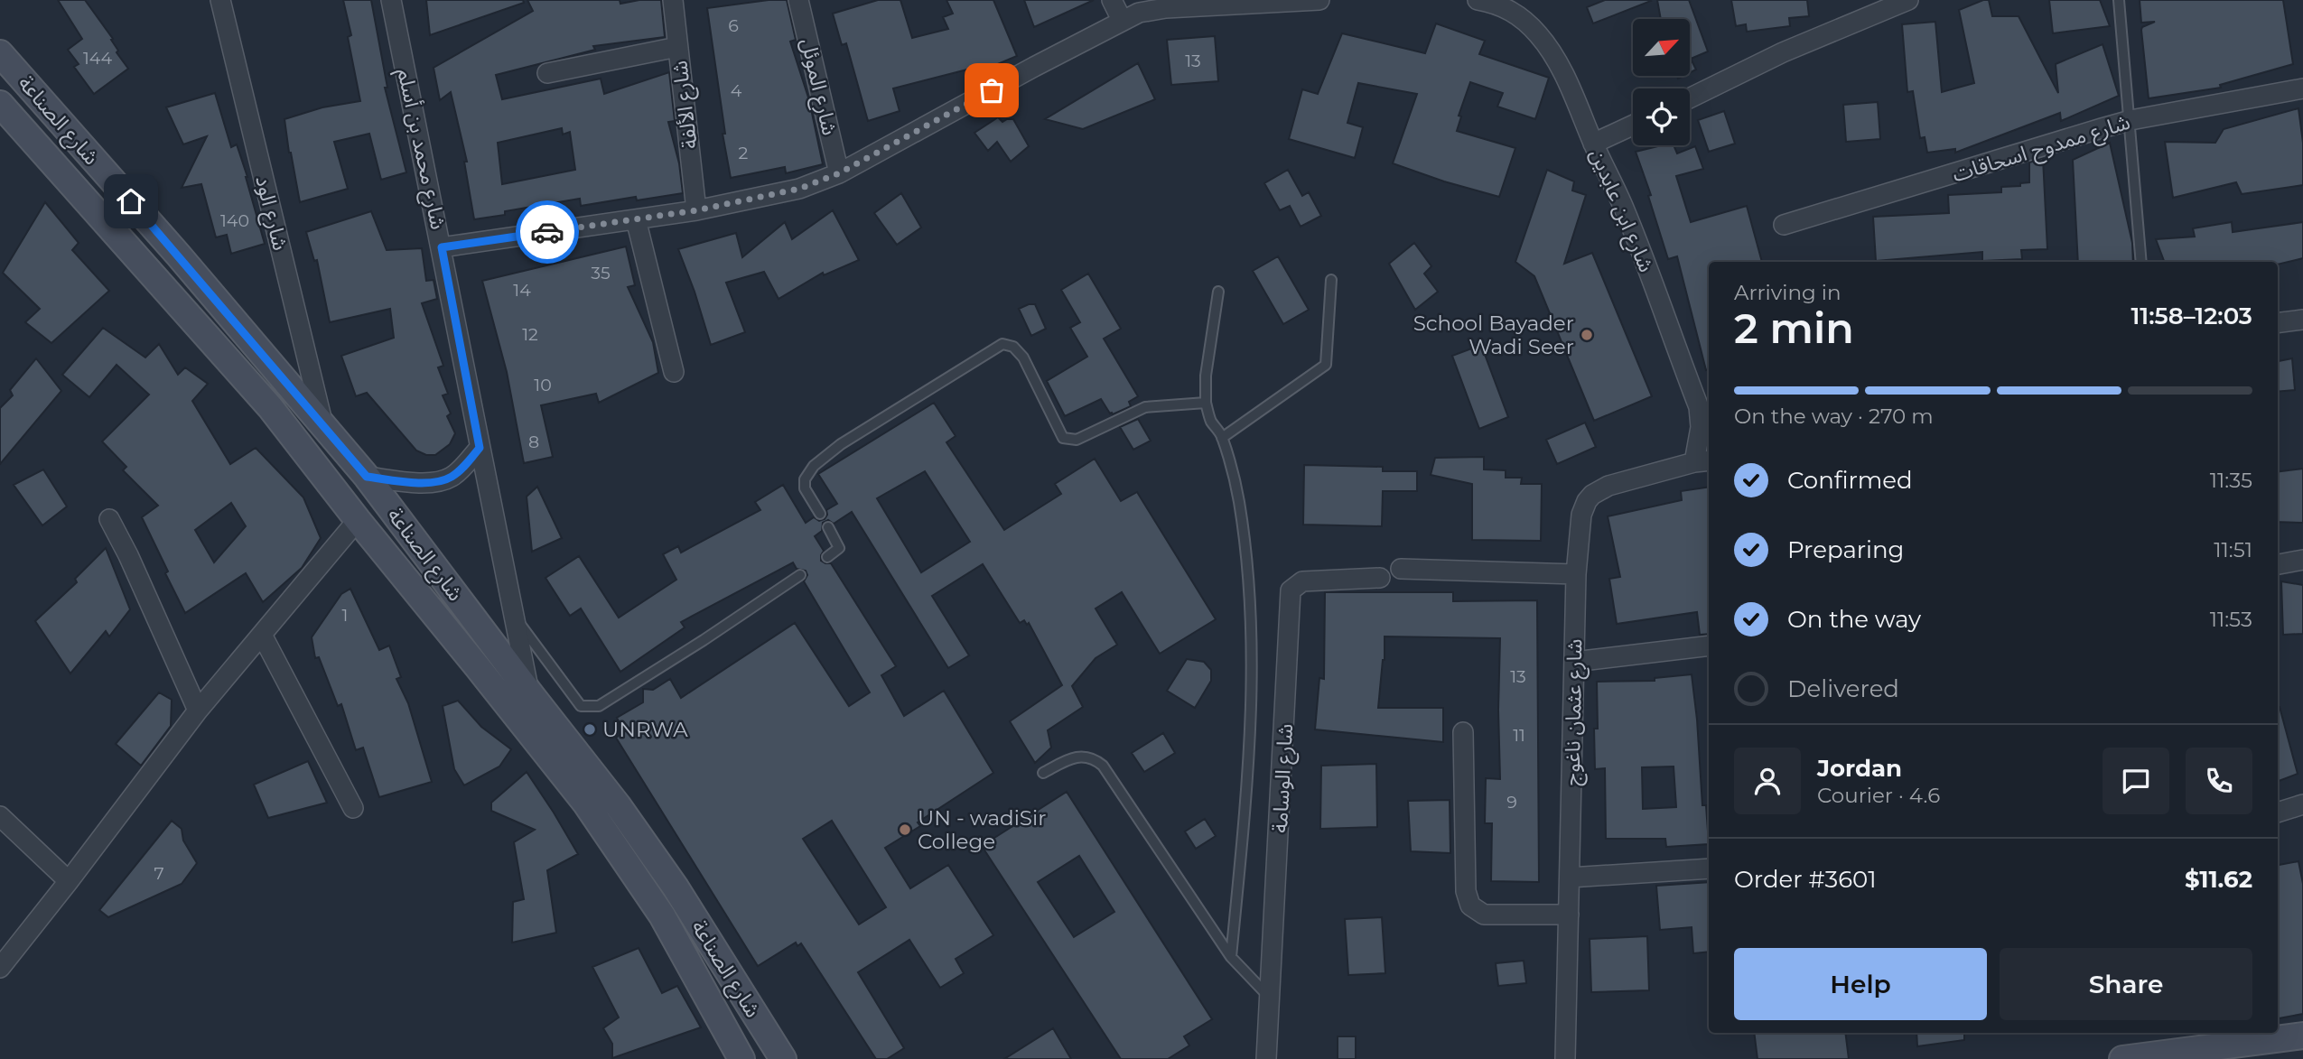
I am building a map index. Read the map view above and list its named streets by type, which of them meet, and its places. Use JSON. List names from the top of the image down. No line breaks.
{"streets":{"main road":["شارع الصناعة"],"street":["شارع الموئل","شارع الألفة","شارع ممدوح اسحاقات","شارع محمد بن أسلم","شارع ابن عابدين","شارع الود","شارع عثمان ناغوج","شارع الوسامة"]},"crossings":[["شارع الصناعة","شارع محمد بن أسلم"],["شارع الصناعة","شارع الود"],["شارع ابن عابدين","شارع عثمان ناغوج"]],"places":["School Bayader Wadi Seer","UNRWA","UN - wadiSir College"],"house_numbers":["6","144","13","4","2","140","35","14","12","10","8","1","13","11","9","7"],"north":"top right","page":{"heading":["2 min","Arriving in","11:58–12:03"],"panel":["Jordan","Courier · 4.6","Order #3601","$11.62"],"bar":"On the way · 270 m","list":[["Confirmed","11:35"],["Preparing","11:51"],["On the way","11:53"],"Delivered"],"buttons":["Help","Share"]}}
